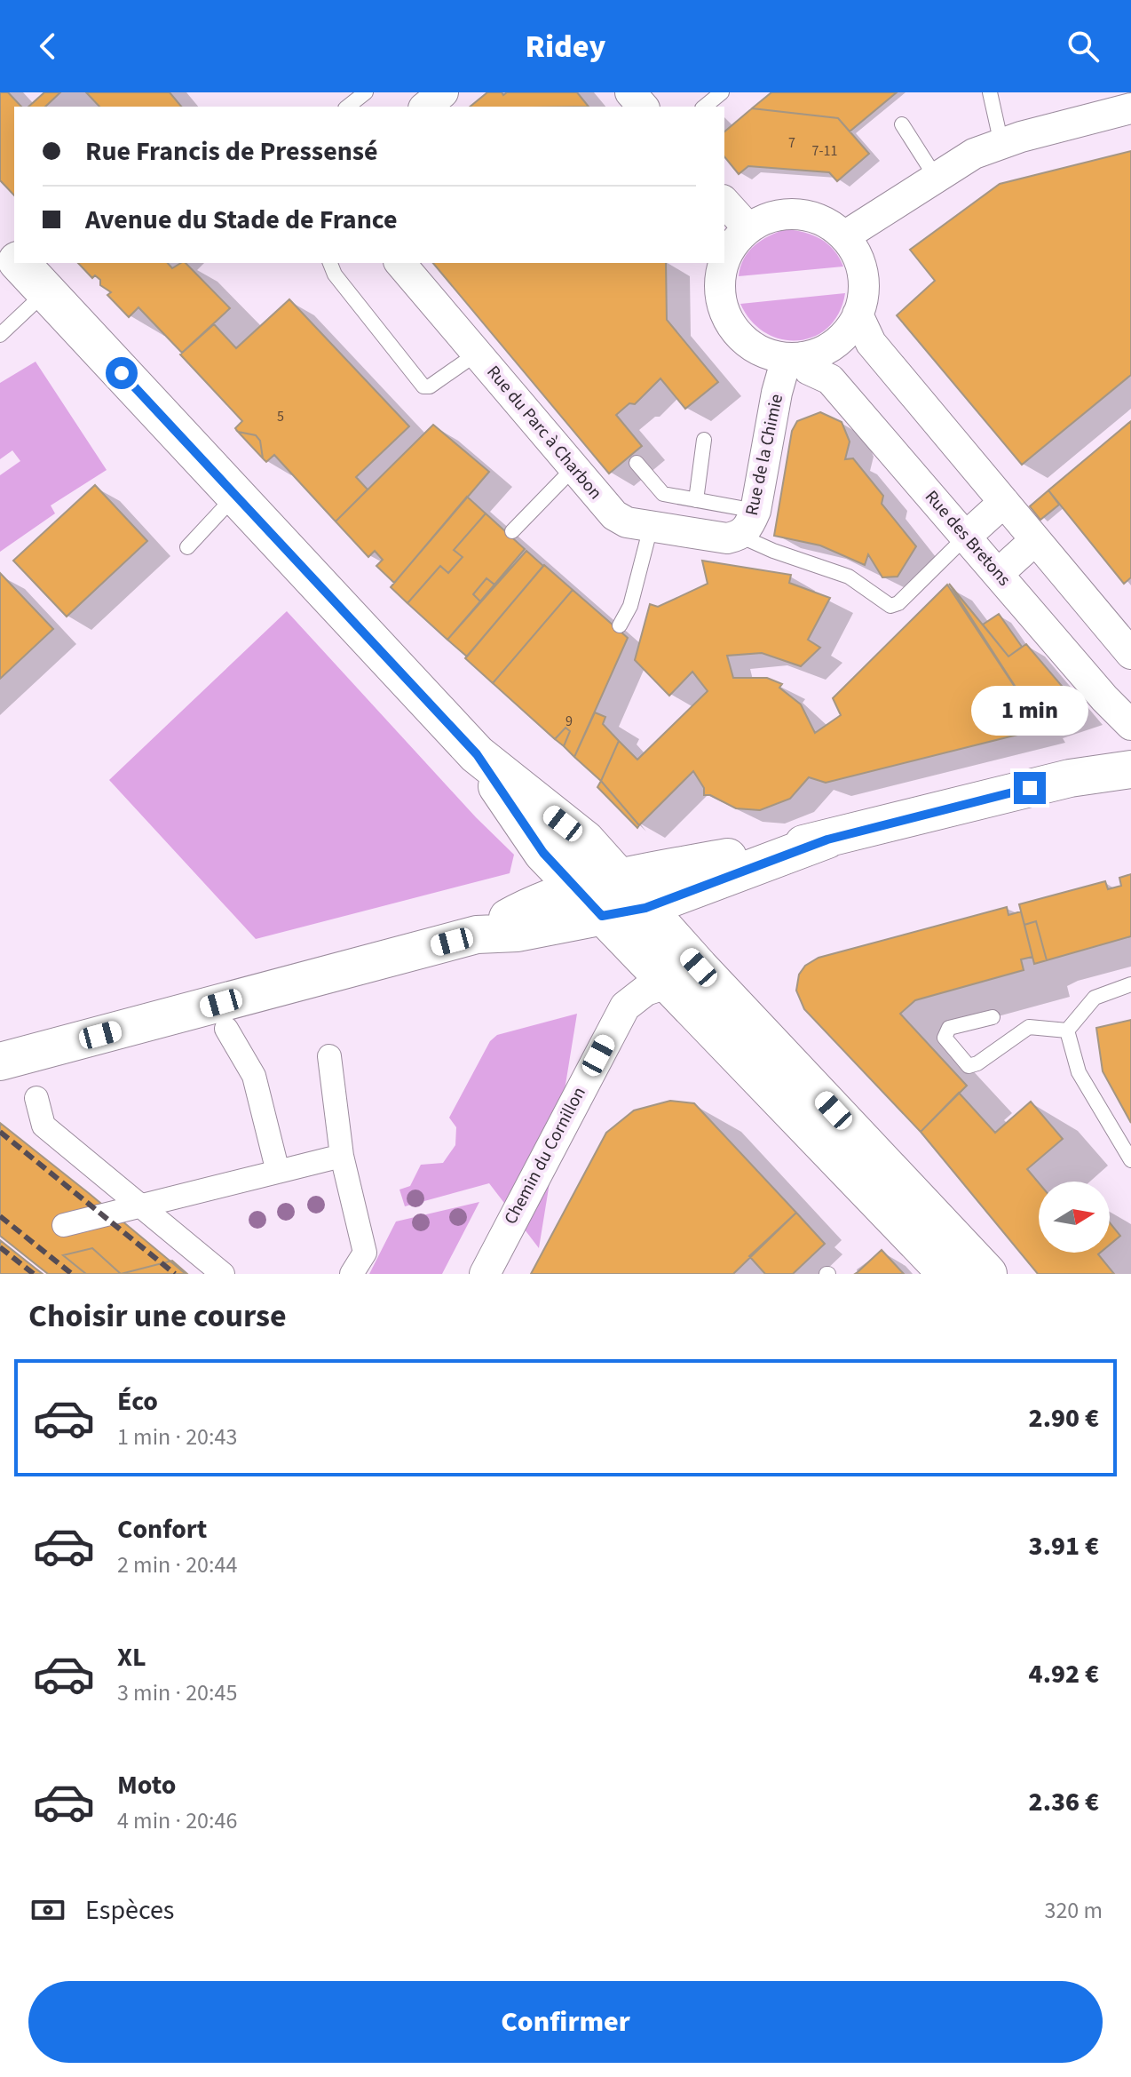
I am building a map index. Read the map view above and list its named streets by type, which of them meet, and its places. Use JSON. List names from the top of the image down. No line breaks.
{"streets":{"street":["Rue du Parc à Charbon","Rue de la Chimie","Rue des Bretons","Chemin du Cornillon"]},"crossings":[["Rue du Parc à Charbon","Rue de la Chimie"],["Rue de la Chimie","Rue des Bretons"]],"house_numbers":["7","7-11","5","9"],"north":"right","page":{"header":"Ridey","banner":["Rue Francis de Pressensé","Avenue du Stade de France"],"bubble":"1 min","heading":"Choisir une course","list":[{"name":"Éco","note":"1 min · 20:43","value":"2.90 €"},{"name":"Confort","note":"2 min · 20:44","value":"3.91 €"},{"name":"XL","note":"3 min · 20:45","value":"4.92 €"},{"name":"Moto","note":"4 min · 20:46","value":"2.36 €"}],"pay":["Espèces","320 m"],"buttons":"Confirmer"}}
